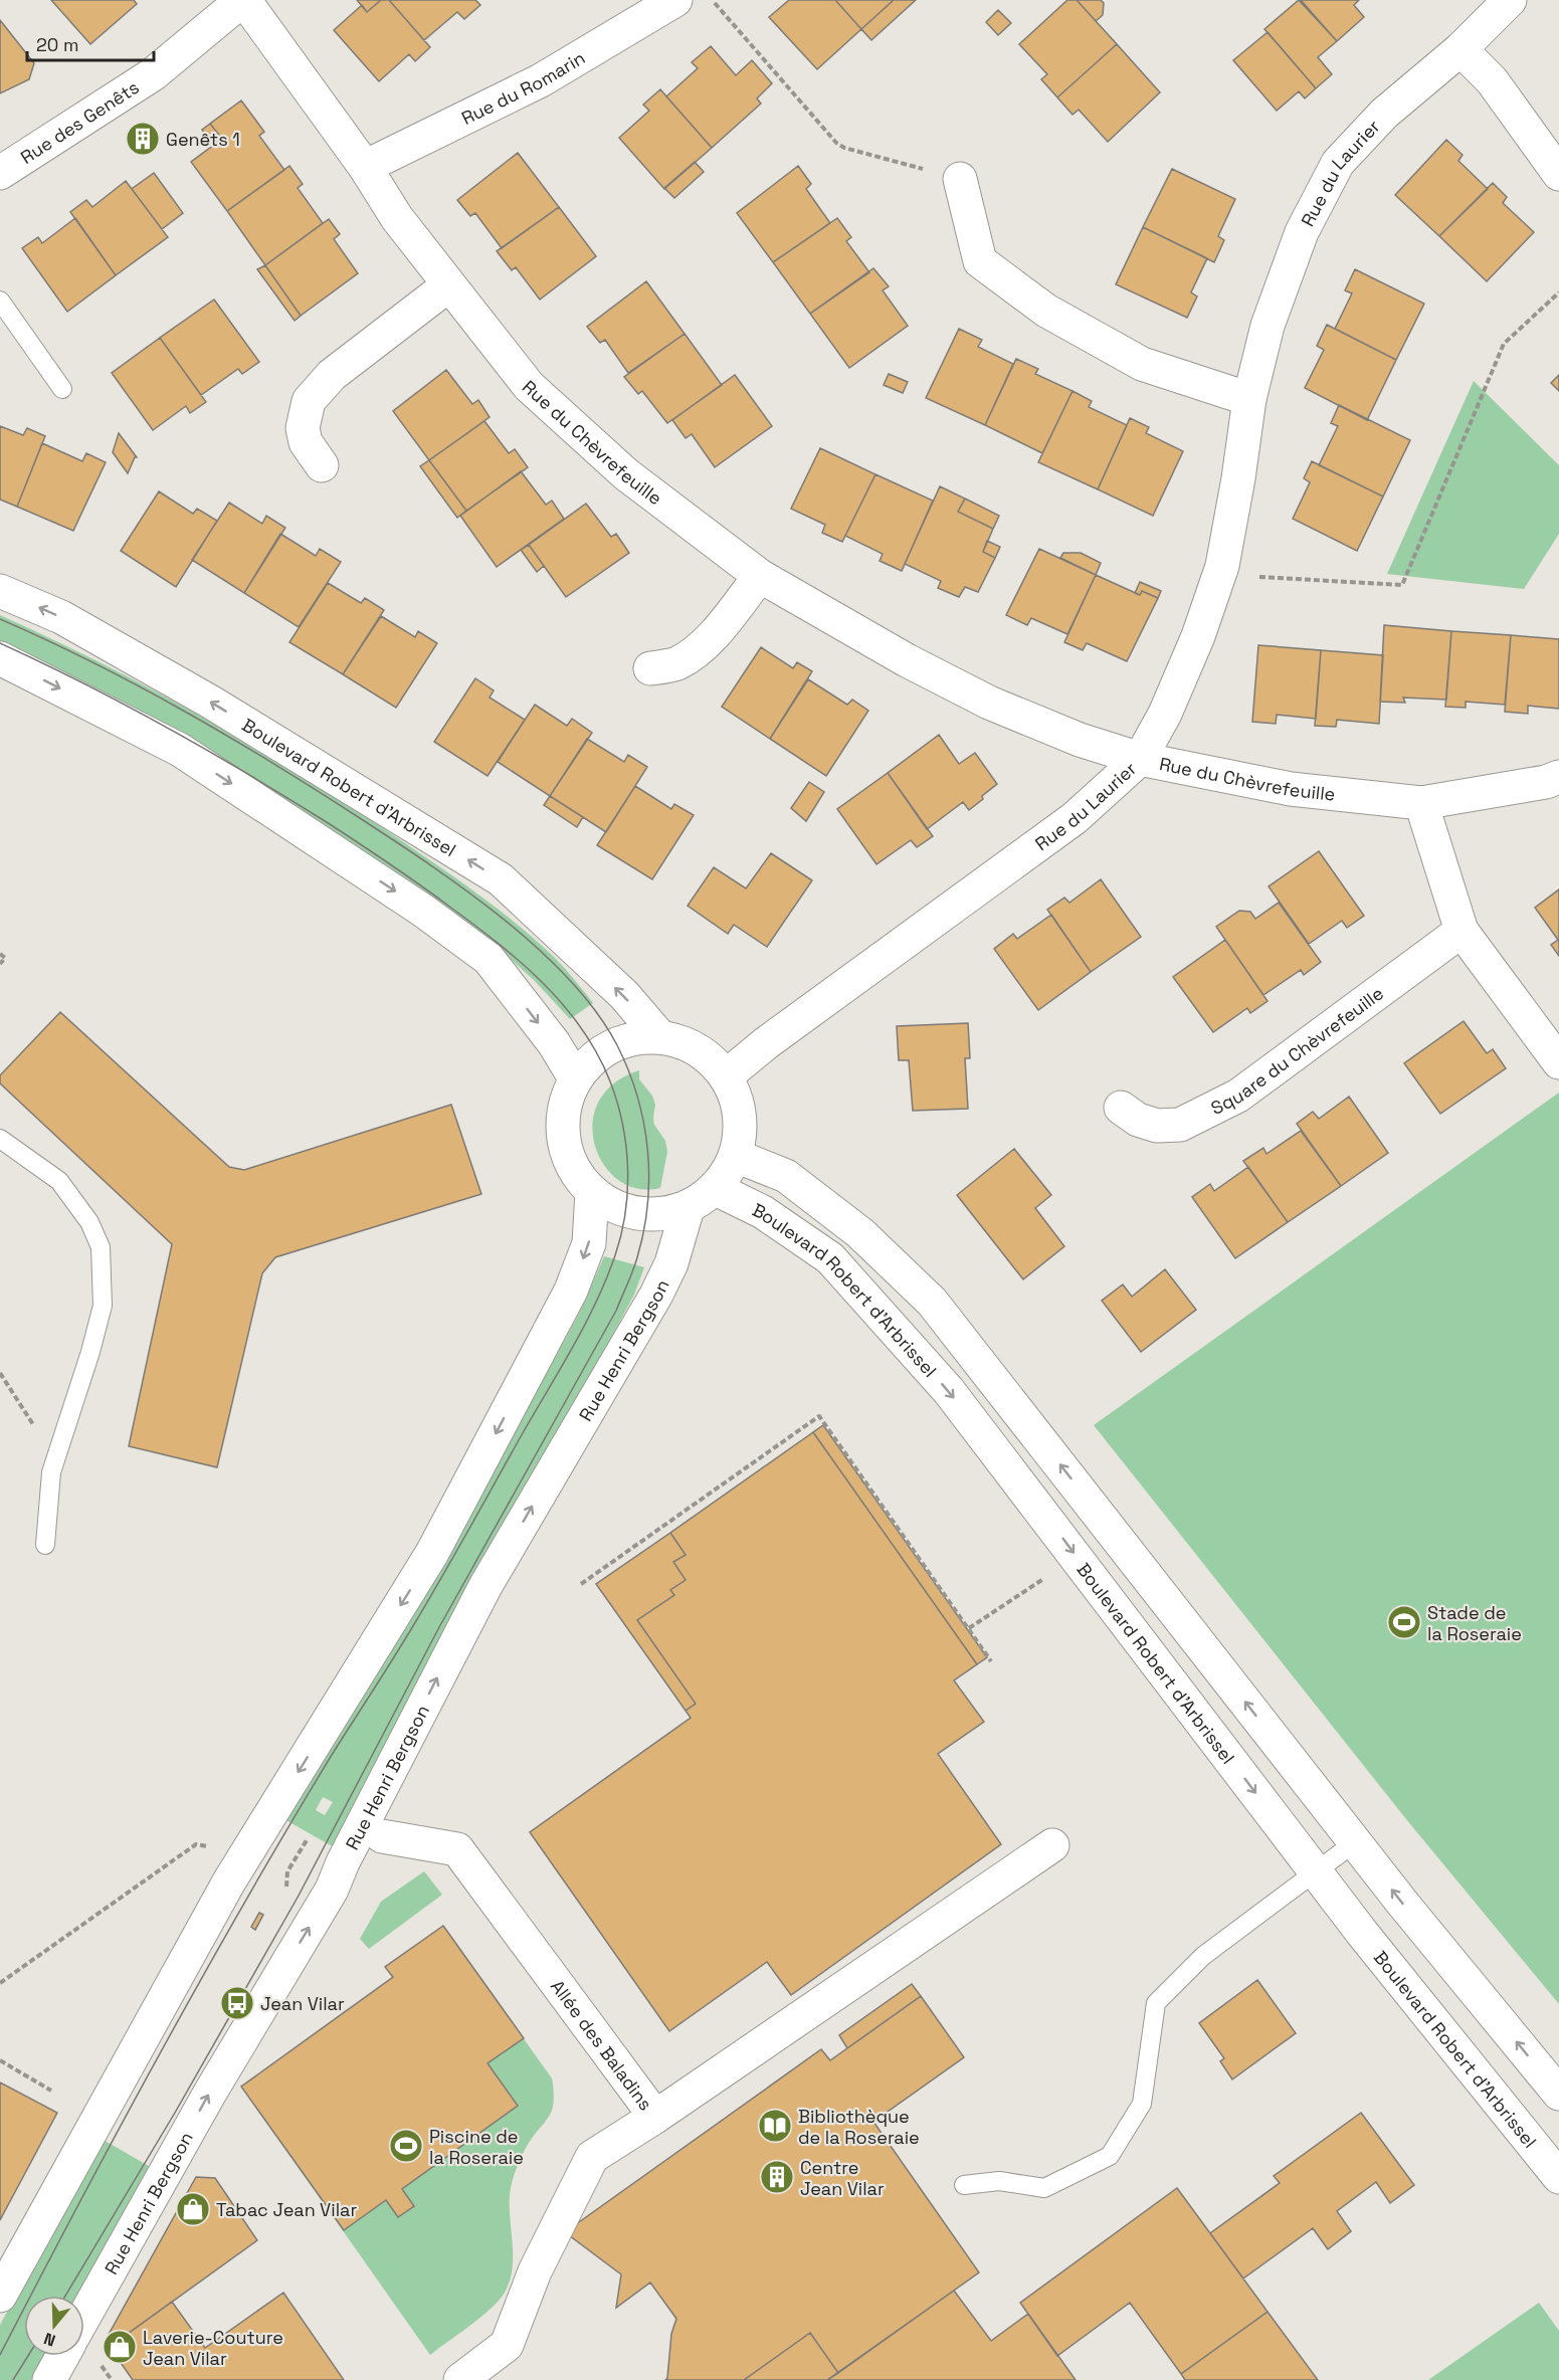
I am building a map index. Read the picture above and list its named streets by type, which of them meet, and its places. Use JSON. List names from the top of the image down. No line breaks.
{"streets":{"street":["Rue du Romarin","Rue des Genêts","Rue du Laurier","Rue du Chèvrefeuille","Boulevard Robert d'Arbrissel","Square du Chèvrefeuille","Rue Henri Bergson","Allée des Baladins"]},"crossings":[["Rue du Romarin","Rue du Chèvrefeuille"],["Rue des Genêts","Rue du Chèvrefeuille"],["Rue du Laurier","Rue du Chèvrefeuille"],["Rue du Laurier","Boulevard Robert d'Arbrissel"],["Rue du Laurier","Rue Henri Bergson"],["Boulevard Robert d'Arbrissel","Rue Henri Bergson"]],"places":{"building":["Genêts 1","Centre Jean Vilar"],"sports":["Stade de la Roseraie","Piscine de la Roseraie"],"bus stop":["Jean Vilar"],"library":["Bibliothèque de la Roseraie"],"shop":["Tabac Jean Vilar","Laverie-Couture Jean Vilar"]},"scale_bar":"20 m","north":"bottom"}
